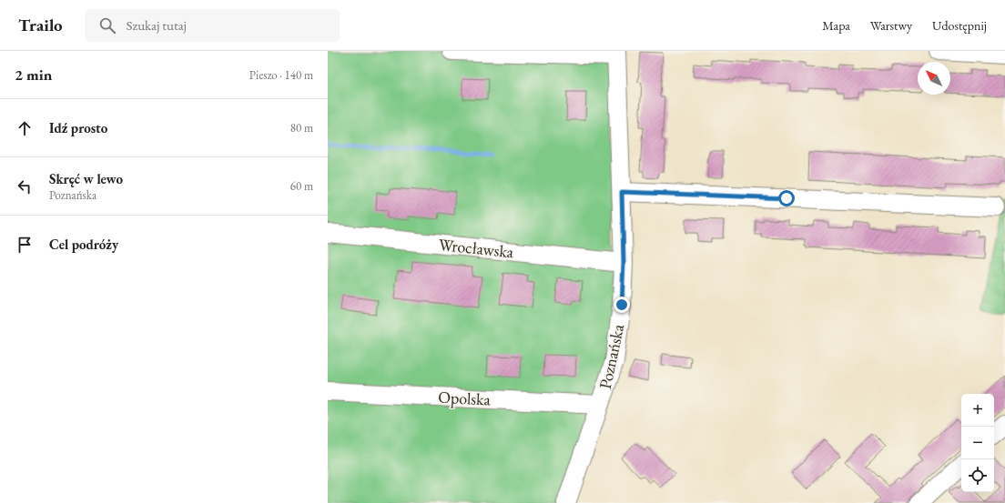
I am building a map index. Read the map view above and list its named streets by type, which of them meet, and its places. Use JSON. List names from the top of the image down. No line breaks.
{"streets":{"street":["Wrocławska","Poznańska","Opolska"]},"crossings":[["Wrocławska","Poznańska"],["Poznańska","Opolska"]],"north":"top left","page":{"header":"Trailo","search":"Szukaj tutaj","nav":["Mapa","Warstwy","Udostępnij"],"heading":["2 min","Pieszo · 140 m"],"list":[["Idź prosto","80 m"],["Skręć w lewo","Poznańska","60 m"],"Cel podróży"],"map_buttons":["+","−"]}}
